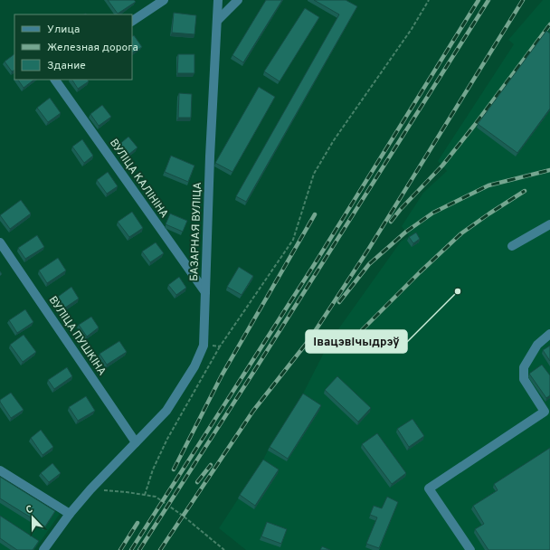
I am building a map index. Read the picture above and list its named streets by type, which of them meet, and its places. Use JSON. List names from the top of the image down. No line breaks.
{"streets":{"street":["ВУЛІЦА КАЛІНІНА","БАЗАРНАЯ ВУЛІЦА","ВУЛІЦА ПУШКІНА"]},"crossings":[["ВУЛІЦА КАЛІНІНА","БАЗАРНАЯ ВУЛІЦА"],["БАЗАРНАЯ ВУЛІЦА","ВУЛІЦА ПУШКІНА"]],"places":["Івацэвічыдрэў"],"legend":["Улица","Железная дорога","Здание"],"north":"top"}
